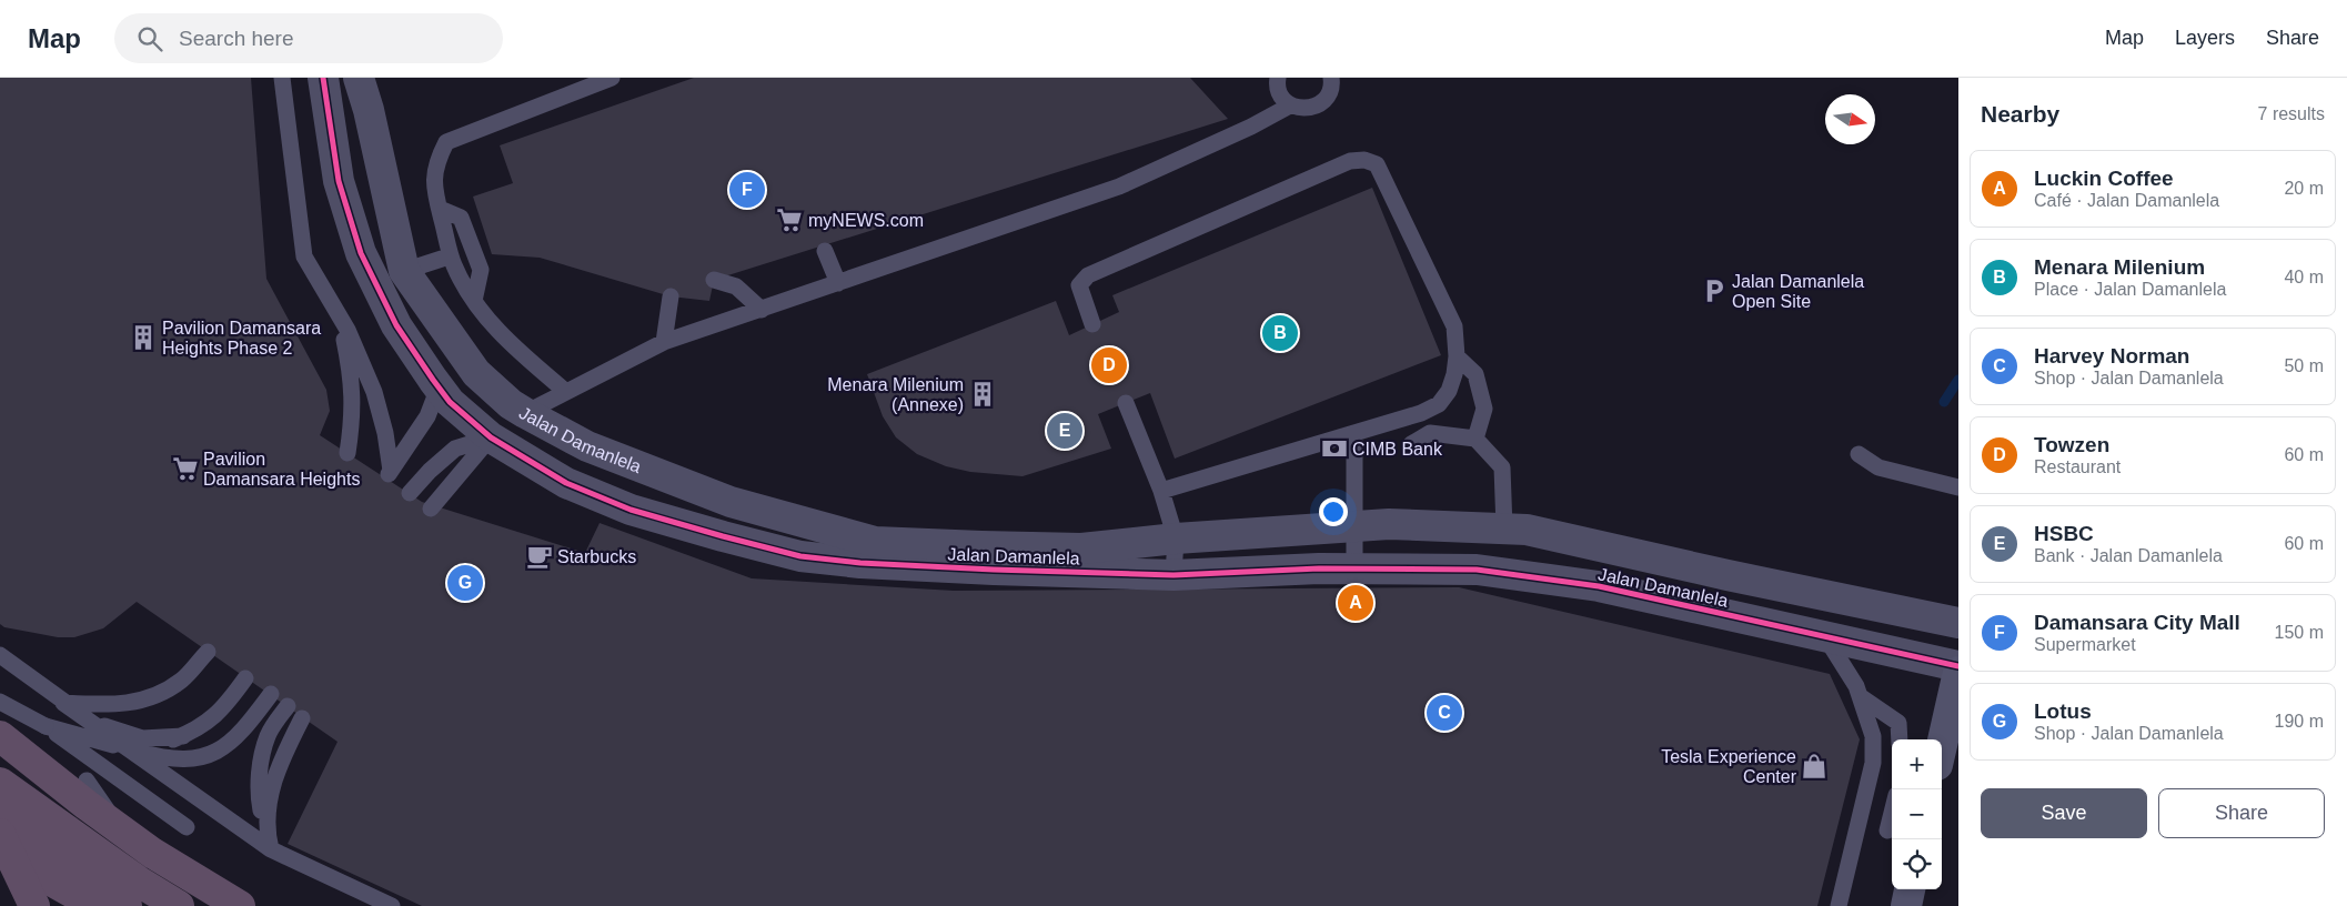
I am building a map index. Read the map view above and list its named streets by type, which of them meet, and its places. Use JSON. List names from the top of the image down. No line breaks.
{"streets":{"street":["Jalan Damanlela"]},"places":{"supermarket":["myNEWS.com","Pavilion Damansara Heights"],"parking":["Jalan Damanlela Open Site"],"building":["Pavilion Damansara Heights Phase 2","Menara Milenium (Annexe)"],"bank":["CIMB Bank"],"cafe":["Starbucks"],"shop":["Tesla Experience Center"]},"north":"right","page":{"header":"Map","search":"Search here","nav":["Map","Layers","Share"],"heading":["Nearby","7 results"],"list":[{"mark":"A","name":"Luckin Coffee","note":"Café · Jalan Damanlela","value":"20 m"},{"mark":"B","name":"Menara Milenium","note":"Place · Jalan Damanlela","value":"40 m"},{"mark":"C","name":"Harvey Norman","note":"Shop · Jalan Damanlela","value":"50 m"},{"mark":"D","name":"Towzen","note":"Restaurant","value":"60 m"},{"mark":"E","name":"HSBC","note":"Bank · Jalan Damanlela","value":"60 m"},{"mark":"F","name":"Damansara City Mall","note":"Supermarket","value":"150 m"},{"mark":"G","name":"Lotus","note":"Shop · Jalan Damanlela","value":"190 m"}],"pins":["F","B","D","E","G","A","C"],"map_buttons":["+","−"],"buttons":["Save","Share"]}}
